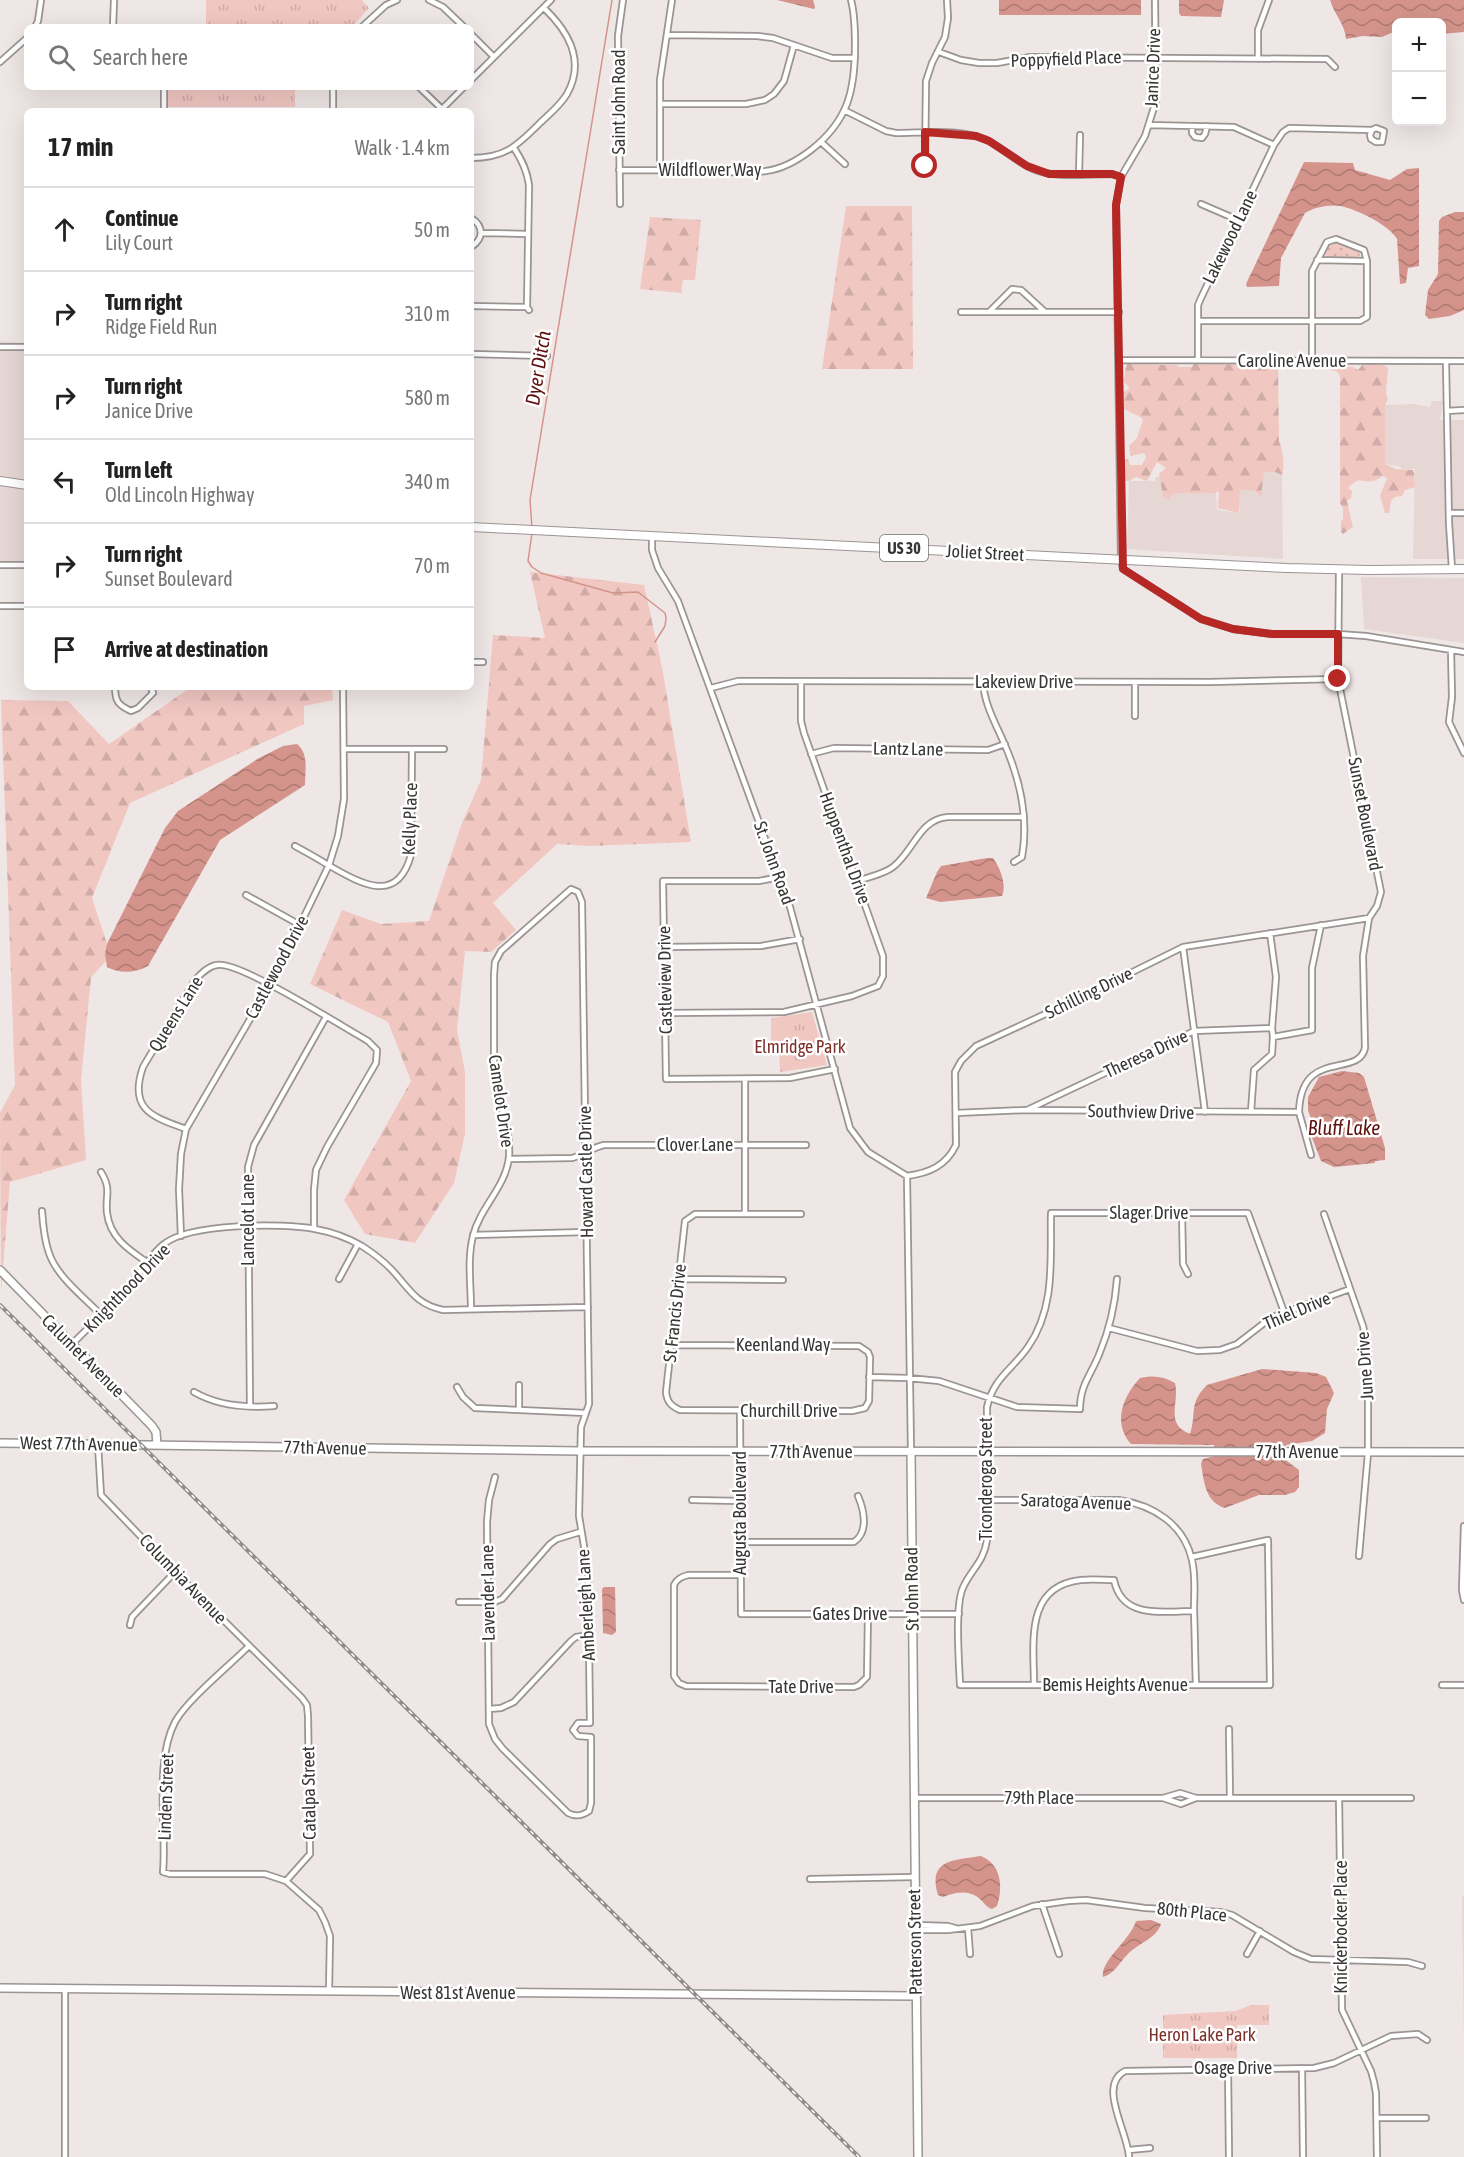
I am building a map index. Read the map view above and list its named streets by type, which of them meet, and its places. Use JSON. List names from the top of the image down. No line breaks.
{"streets":{"main road":["US 30","Joliet Street"],"street":["Poppyfield Place","Janice Drive","Saint John Road","Wildflower Way","Lakewood Lane","Caroline Avenue","Lakeview Drive","Lantz Lane","Sunset Boulevard","Kelly Place","Huppenthal Drive","St. John Road","Castlewood Drive","Castleview Drive","Schilling Drive","Queens Lane","Theresa Drive","Camelot Drive","Southview Drive","Clover Lane","Howard Castle Drive","Slager Drive","Lancelot Lane","Knighthood Drive","Thiel Drive","St Francis Drive","Keenland Way","Calumet Avenue","June Drive","Churchill Drive","West 77th Avenue","77th Avenue","Ticonderoga Street","Saratoga Avenue","Augusta Boulevard","Columbia Avenue","St John Road","Lavender Lane","Amberleigh Lane","Gates Drive","Bemis Heights Avenue","Tate Drive","Catalpa Street","Linden Street","79th Place","80th Place","Knickerbocker Place","Patterson Street","West 81st Avenue","Osage Drive"]},"crossings":[["Poppyfield Place","Janice Drive"],["Janice Drive","Caroline Avenue"],["Janice Drive","Joliet Street"],["Saint John Road","Wildflower Way"],["Lakewood Lane","Caroline Avenue"],["Joliet Street","Sunset Boulevard"],["Joliet Street","St. John Road"],["Lakeview Drive","Sunset Boulevard"],["Lakeview Drive","Huppenthal Drive"],["Lakeview Drive","St. John Road"],["Lantz Lane","Huppenthal Drive"],["Sunset Boulevard","Schilling Drive"],["Sunset Boulevard","Southview Drive"],["Kelly Place","Castlewood Drive"],["Huppenthal Drive","St. John Road"],["St. John Road","Castleview Drive"],["St. John Road","Schilling Drive"],["Castlewood Drive","Queens Lane"],["Castlewood Drive","Knighthood Drive"],["Schilling Drive","Southview Drive"],["Queens Lane","Lancelot Lane"],["Queens Lane","Knighthood Drive"],["Theresa Drive","Southview Drive"],["Camelot Drive","Clover Lane"],["Camelot Drive","Howard Castle Drive"],["Camelot Drive","Knighthood Drive"],["Clover Lane","Howard Castle Drive"],["Howard Castle Drive","Knighthood Drive"],["Howard Castle Drive","77th Avenue"],["Howard Castle Drive","Amberleigh Lane"],["Slager Drive","Thiel Drive"],["Slager Drive","Ticonderoga Street"],["Lancelot Lane","Knighthood Drive"],["Knighthood Drive","Calumet Avenue"],["Thiel Drive","June Drive"],["St Francis Drive","Keenland Way"],["St Francis Drive","Churchill Drive"],["Keenland Way","Churchill Drive"],["Calumet Avenue","West 77th Avenue"],["Calumet Avenue","77th Avenue"],["June Drive","77th Avenue"],["Churchill Drive","Augusta Boulevard"],["West 77th Avenue","77th Avenue"],["West 77th Avenue","Columbia Avenue"],["77th Avenue","Ticonderoga Street"],["77th Avenue","Augusta Boulevard"],["77th Avenue","St John Road"],["77th Avenue","Amberleigh Lane"],["Ticonderoga Street","Saratoga Avenue"],["Ticonderoga Street","Gates Drive"],["Ticonderoga Street","Bemis Heights Avenue"],["Saratoga Avenue","Bemis Heights Avenue"],["Augusta Boulevard","Gates Drive"],["Augusta Boulevard","Tate Drive"],["Columbia Avenue","Catalpa Street"],["Columbia Avenue","Linden Street"],["St John Road","Gates Drive"],["St John Road","Patterson Street"],["Lavender Lane","Amberleigh Lane"],["Gates Drive","Tate Drive"],["Catalpa Street","Linden Street"],["79th Place","Knickerbocker Place"],["79th Place","Patterson Street"],["80th Place","Knickerbocker Place"],["80th Place","Patterson Street"],["Knickerbocker Place","Osage Drive"],["Patterson Street","West 81st Avenue"]],"water":["Dyer Ditch","Bluff Lake"],"parks":["Elmridge Park","Heron Lake Park"],"page":{"map_buttons":["+","−"],"search":"Search here","heading":["17 min","Walk · 1.4 km"],"list":[["Continue","Lily Court","50 m"],["Turn right","Ridge Field Run","310 m"],["Turn right","Janice Drive","580 m"],["Turn left","Old Lincoln Highway","340 m"],["Turn right","Sunset Boulevard","70 m"],"Arrive at destination"]}}
